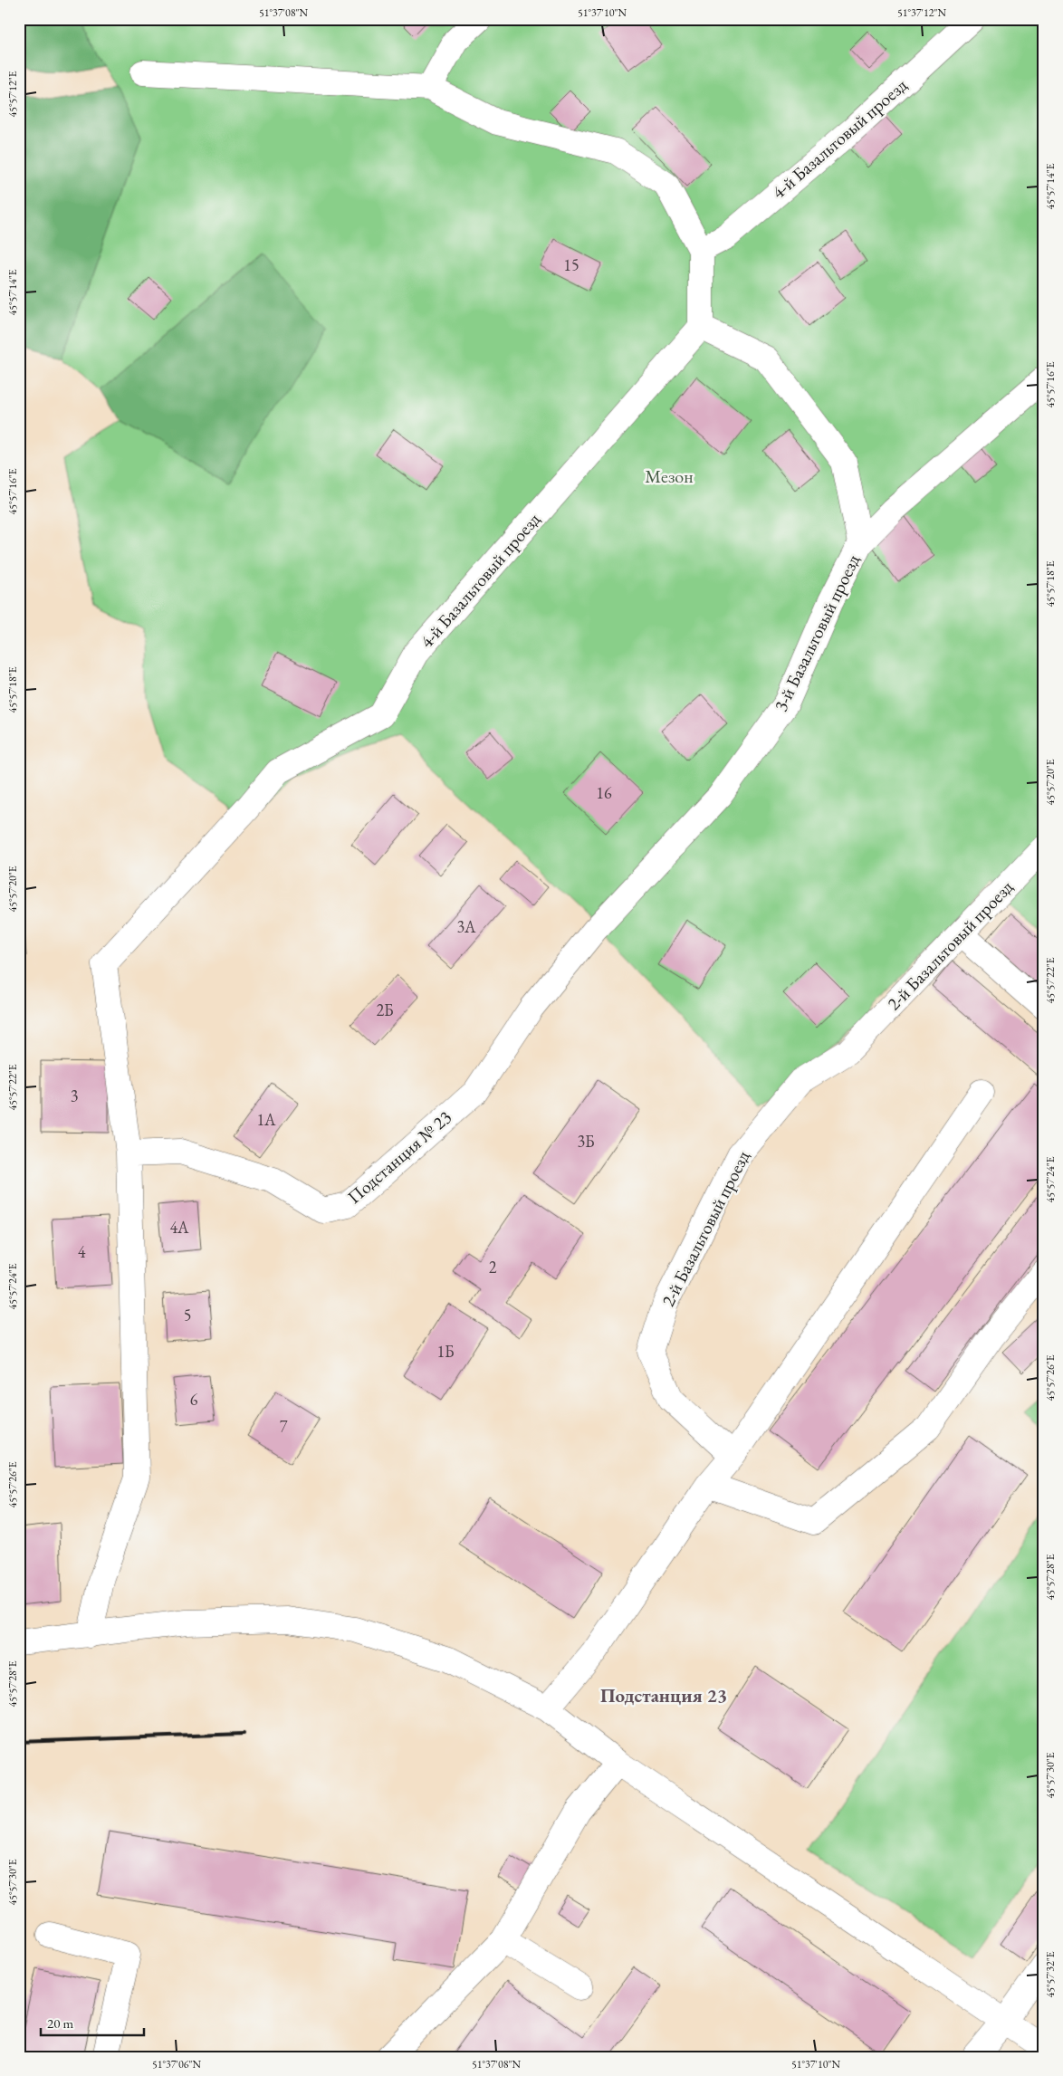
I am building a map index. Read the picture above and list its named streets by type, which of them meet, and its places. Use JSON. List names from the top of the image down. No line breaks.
{"streets":{"street":["4-й Базальтовый проезд","3-й Базальтовый проезд","2-й Базальтовый проезд","Подстанция № 23"]},"crossings":[["4-й Базальтовый проезд","Подстанция № 23"],["3-й Базальтовый проезд","Подстанция № 23"]],"districts":["Подстанция 23"],"parks":["Мезон"],"house_numbers":["15","16","3А","2Б","3","1А","3Б","4А","4","2","5","1Б","6","7"],"scale_bar":"20 m","coordinates":["51°37'08\"N","51°37'10\"N","51°37'12\"N","45°57'12\"E","45°57'14\"E","45°57'16\"E","45°57'18\"E","45°57'20\"E","45°57'22\"E","45°57'24\"E","45°57'26\"E","45°57'28\"E","45°57'30\"E","45°57'32\"E","51°37'06\"N"]}
